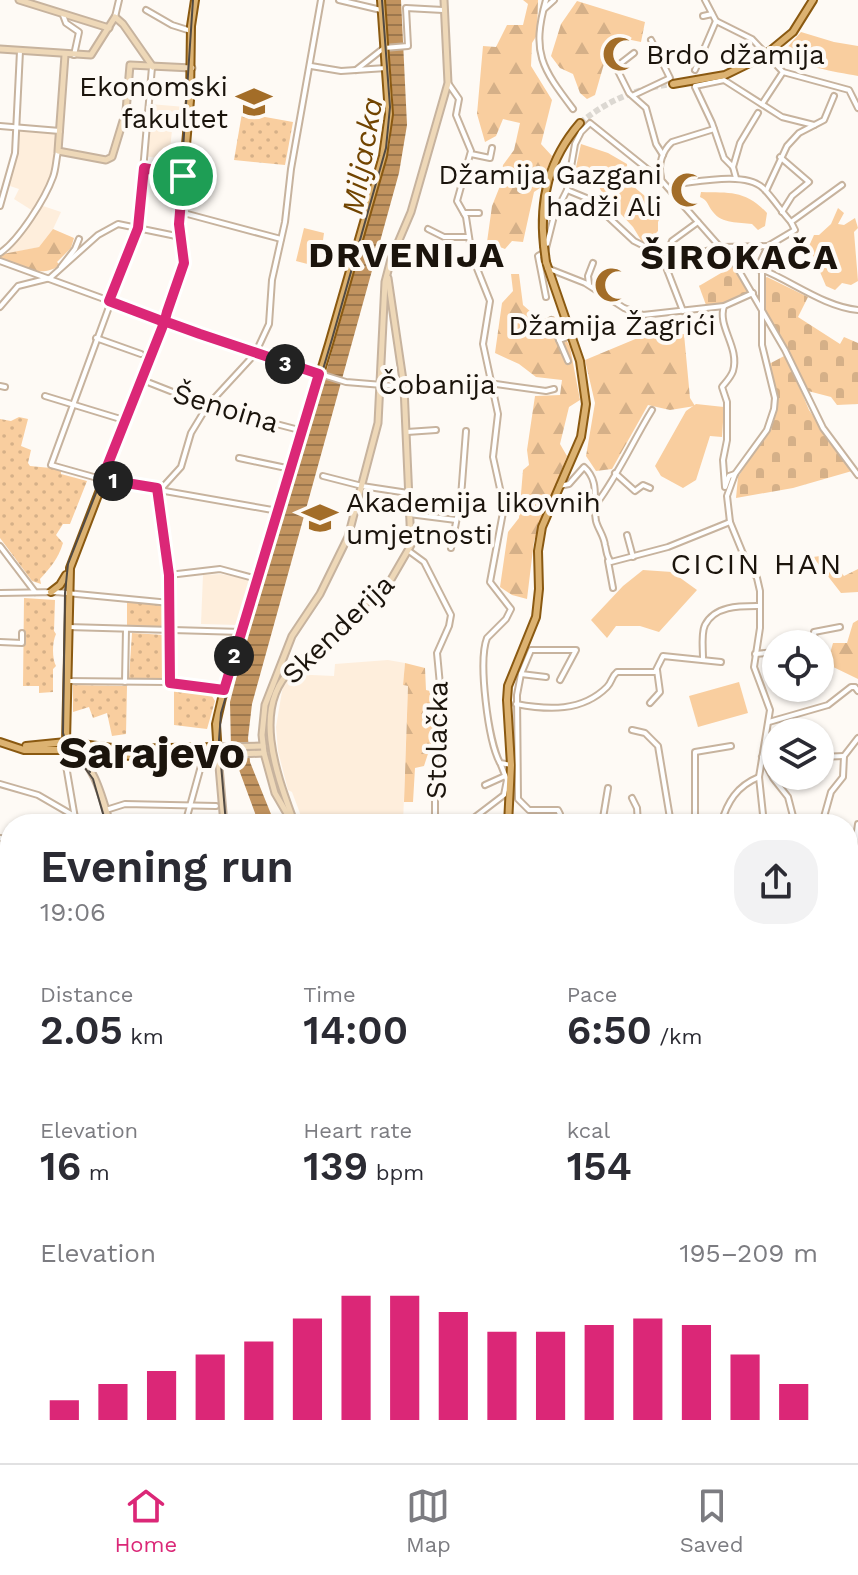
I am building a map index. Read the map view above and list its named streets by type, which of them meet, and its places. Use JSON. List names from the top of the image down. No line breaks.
{"streets":{"main road":["Skenderija"],"street":["Čobanija","Šenoina","Stolačka"]},"crossings":[["Čobanija","Skenderija"],["Skenderija","Stolačka"]],"districts":["DRVENIJA","ŠIROKAČA","CICIN HAN","Sarajevo"],"water":["Miljacka"],"places":{"mosque":["Brdo džamija","Džamija Gazgani hadži Ali","Džamija Žagrići"],"school or university":["Ekonomski fakultet","Akademija likovnih umjetnosti"]},"page":{"pins":["3","1","2"],"heading":["Evening run","19:06"],"stats":[["Distance","2.05 km"],["Time","14:00"],["Pace","6:50 /km"],["Elevation","16 m"],["Heart rate","139 bpm"],["kcal","154"]],"chart":["Elevation","195–209 m"],"tabs":["Home","Map","Saved"]}}
